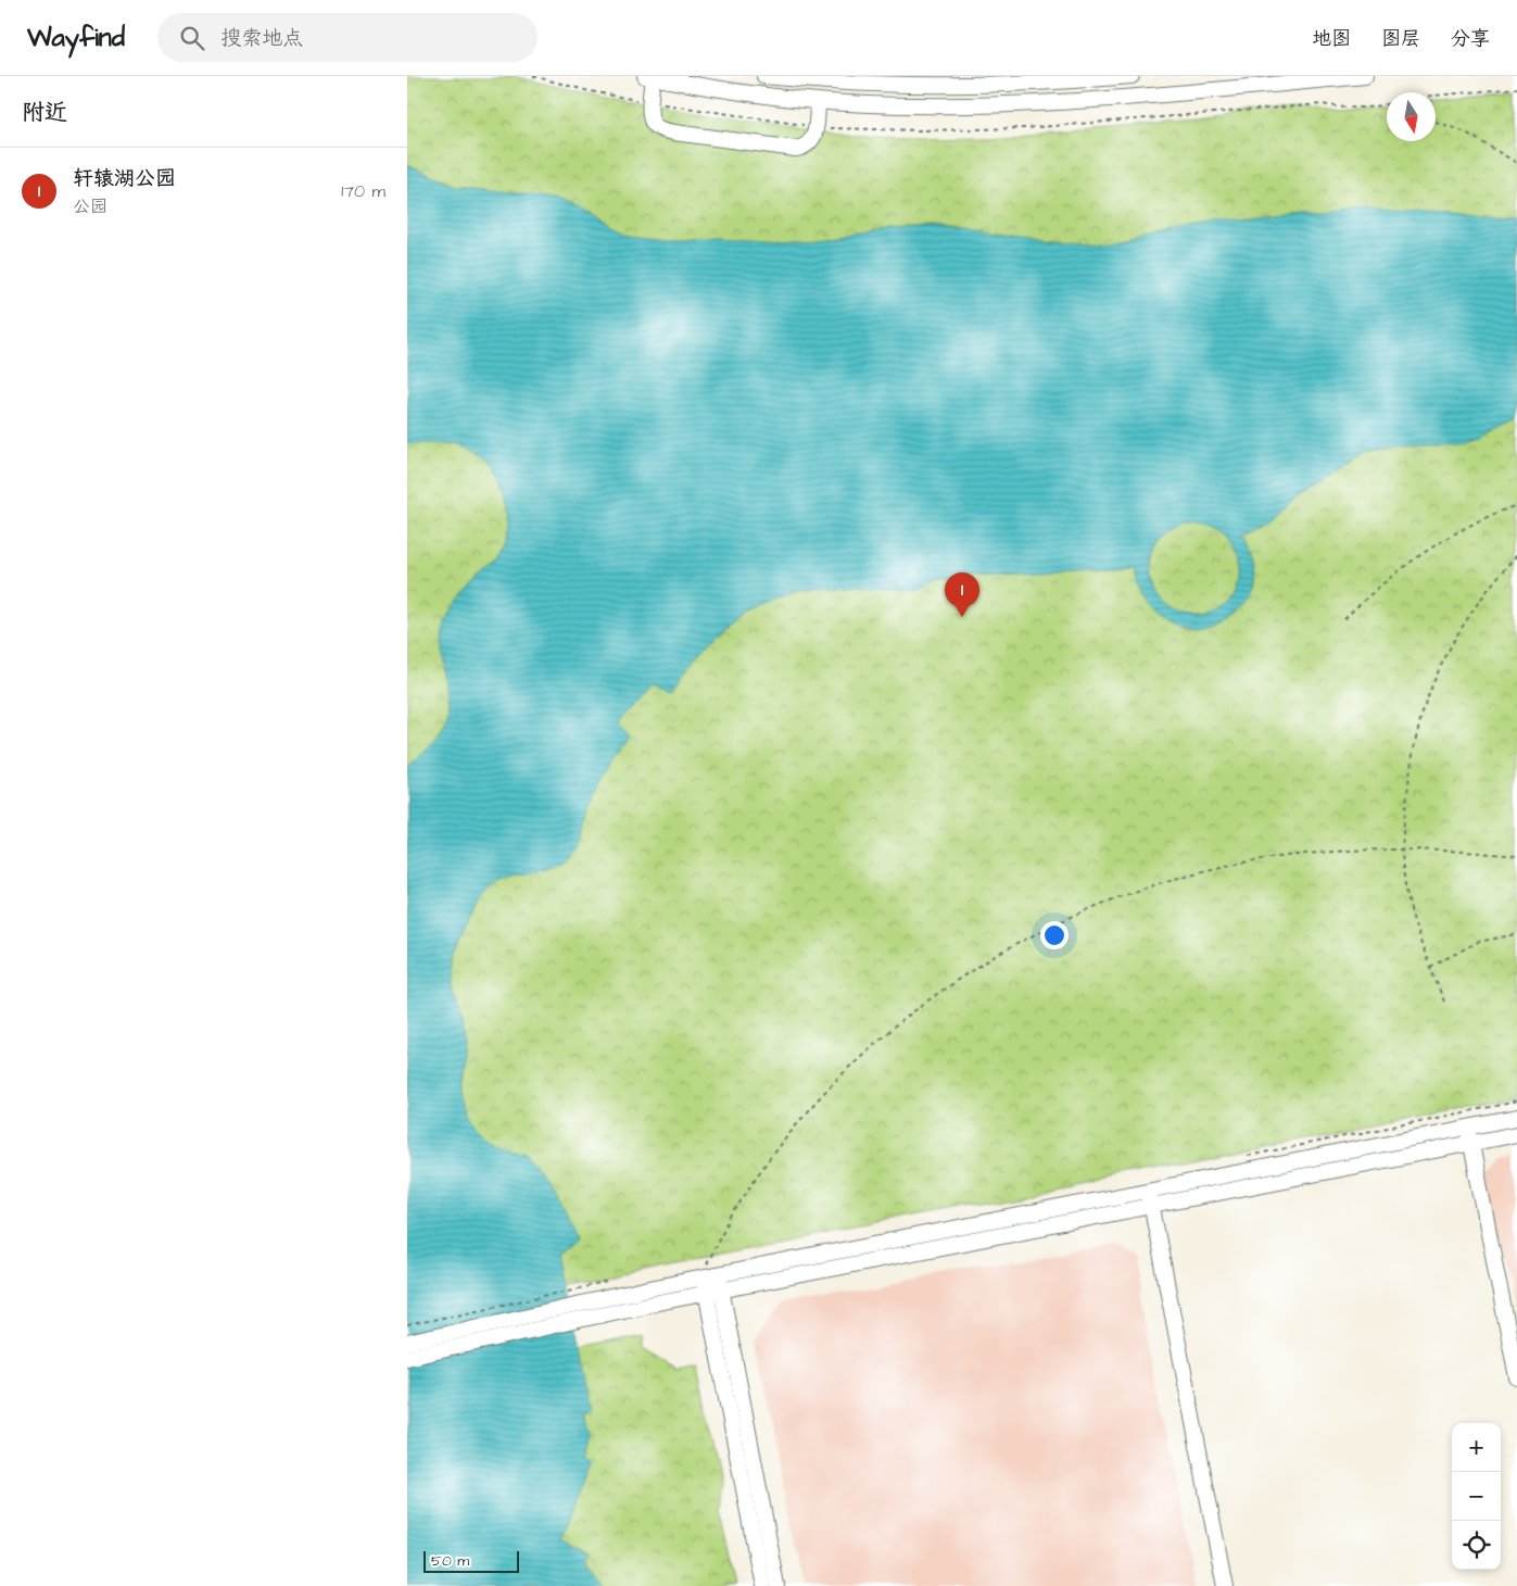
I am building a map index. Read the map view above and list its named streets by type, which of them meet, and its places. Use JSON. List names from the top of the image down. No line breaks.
{"scale_bar":"50 m","north":"bottom","page":{"header":"Wayfind","search":"搜索地点","nav":["地图","图层","分享"],"heading":"附近","list":[{"mark":"1","name":"轩辕湖公园","note":"公园","value":"170 m"}],"pins":"1","map_buttons":["+","−"],"scale":"50 m"}}
